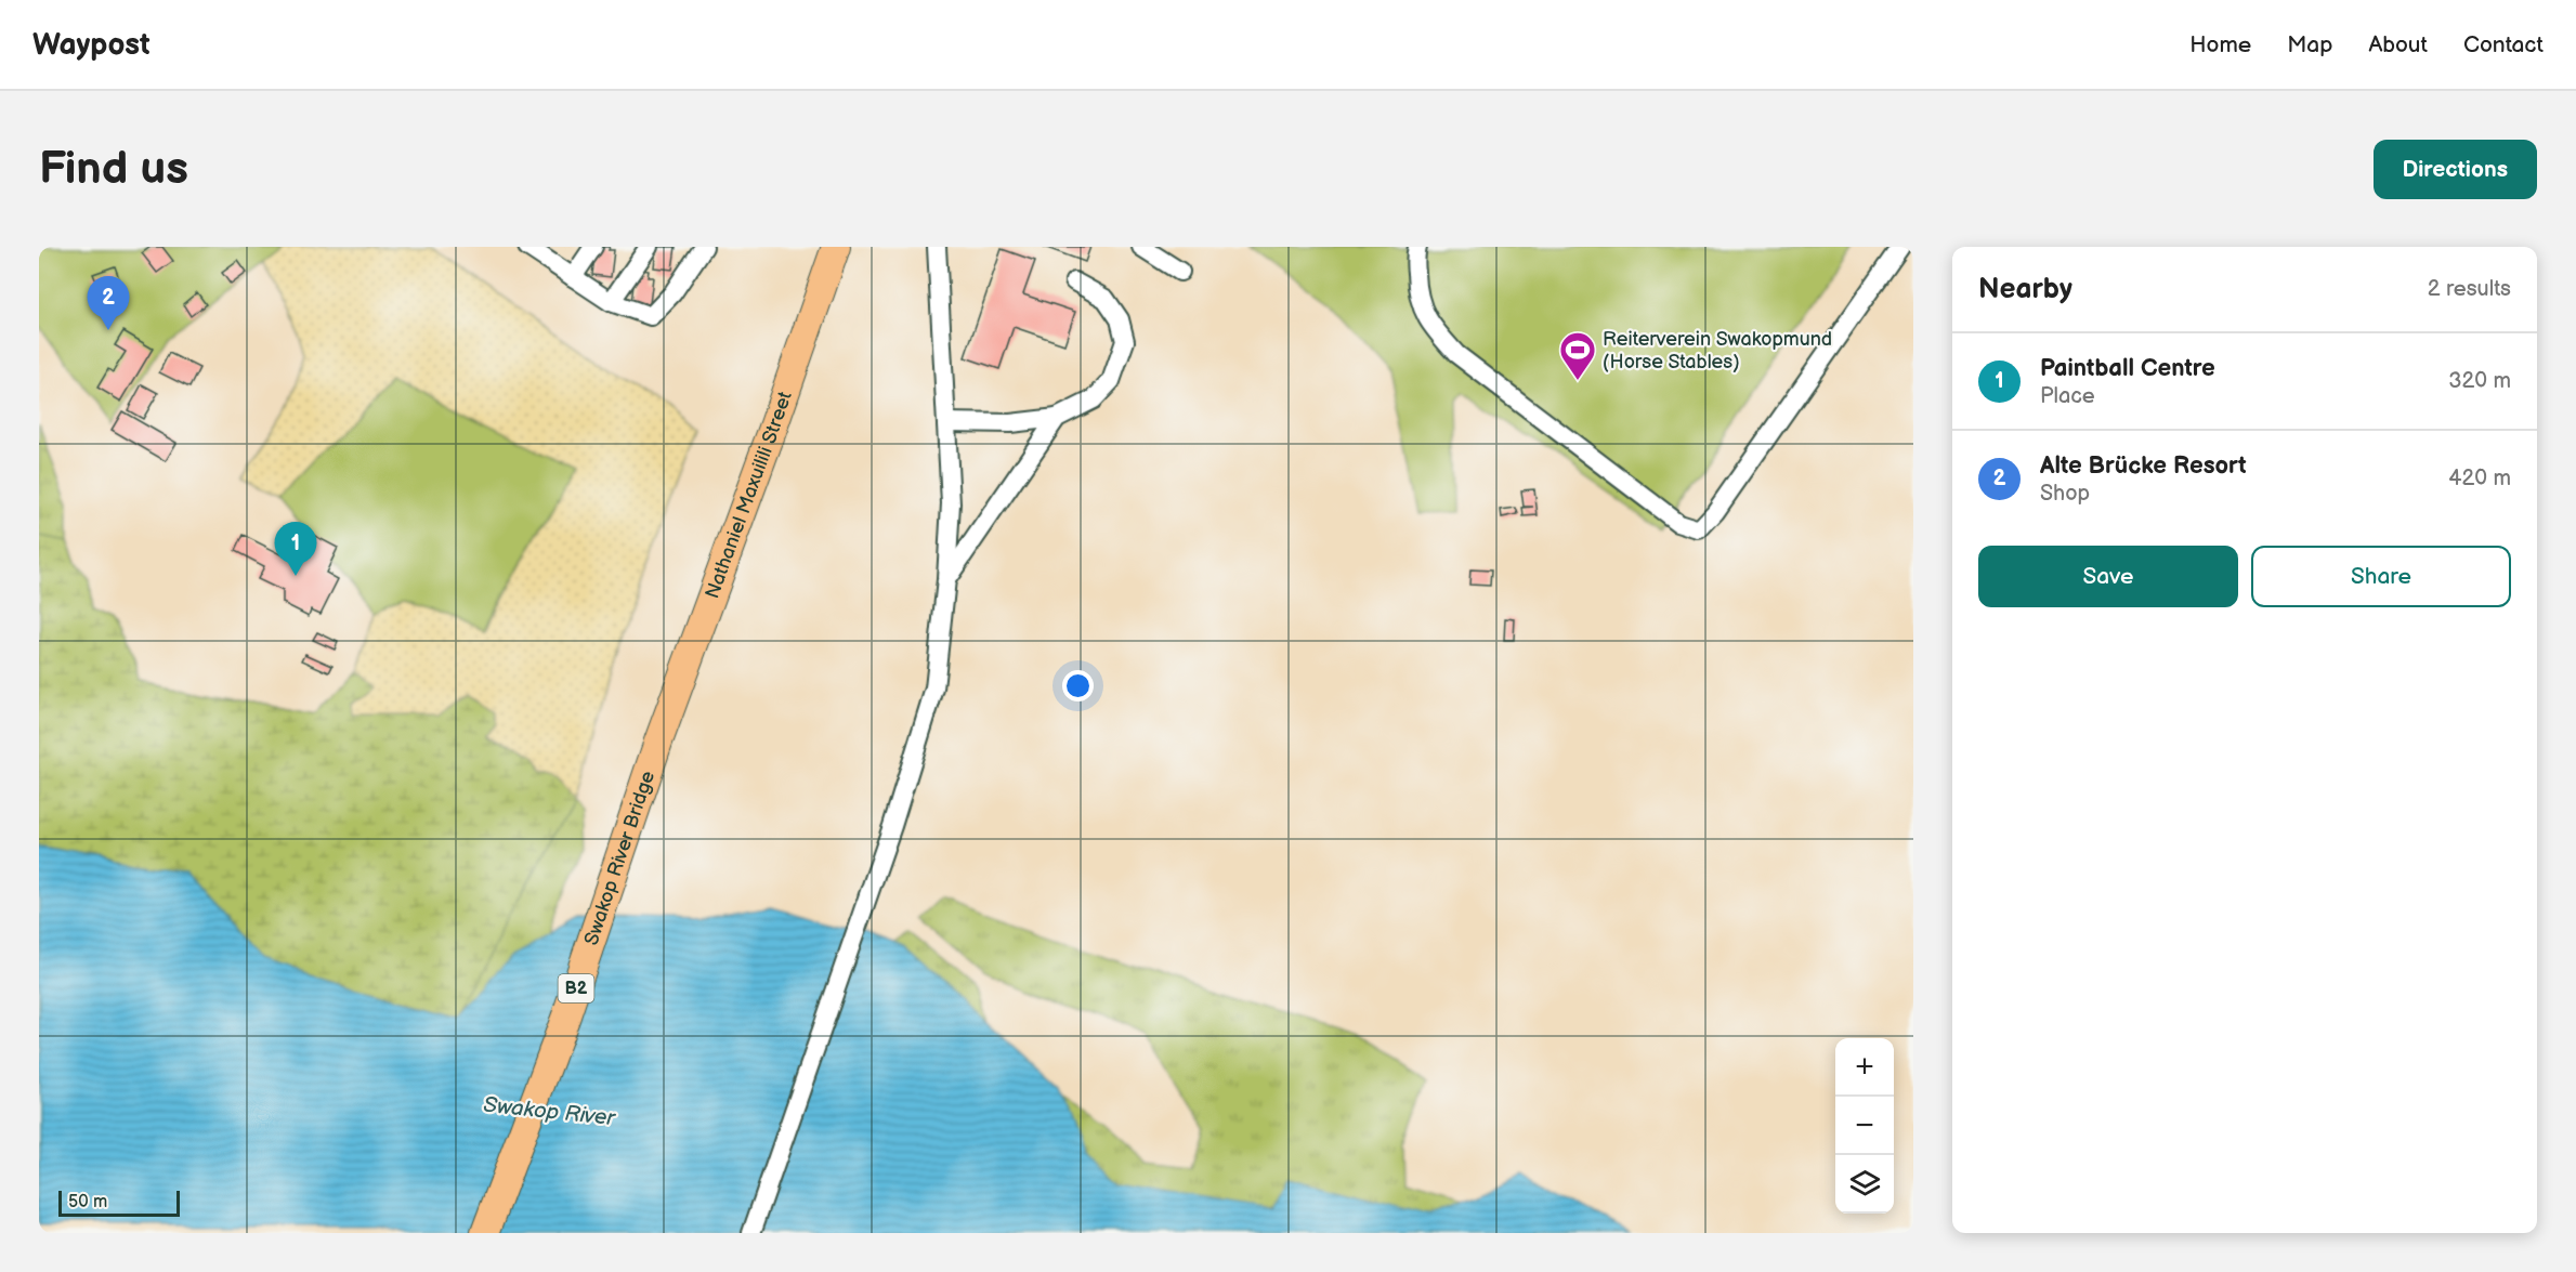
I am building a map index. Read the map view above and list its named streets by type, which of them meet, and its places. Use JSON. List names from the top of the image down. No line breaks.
{"streets":{"highway":["Nathaniel Maxuilili Street","Swakop River Bridge","B2"]},"crossings":[["Nathaniel Maxuilili Street","Swakop River Bridge"]],"water":["Swakop River"],"places":{"sports":["Reiterverein Swakopmund (Horse Stables)"]},"scale_bar":"50 m","page":{"header":"Waypost","nav":["Home","Map","About","Contact"],"buttons":["Directions",["Save","Share"]],"title":"Find us","heading":["Nearby","2 results"],"pins":["2","1"],"list":[{"mark":"1","name":"Paintball Centre","note":"Place","value":"320 m"},{"mark":"2","name":"Alte Brücke Resort","note":"Shop","value":"420 m"}],"map_buttons":["+","−"],"scale":"50 m"}}
